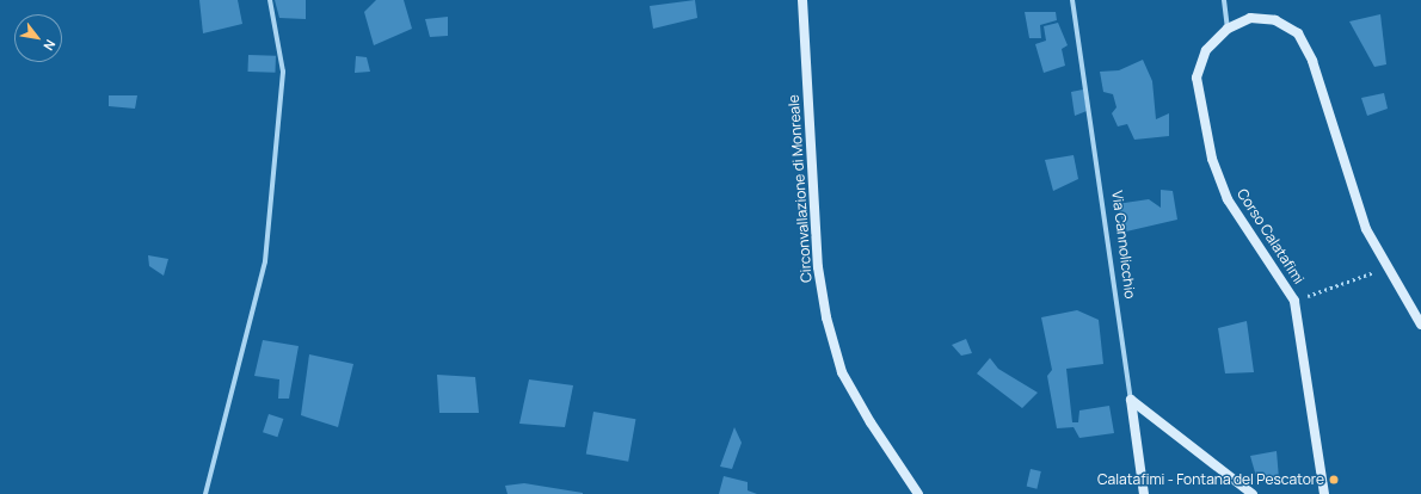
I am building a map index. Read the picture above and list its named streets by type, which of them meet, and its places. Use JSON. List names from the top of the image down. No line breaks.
{"streets":{"street":["Circonvallazione di Monreale","Corso Calatafimi","Via Cannolicchio"]},"places":["Calatafimi - Fontana del Pescatore"],"north":"bottom right"}
